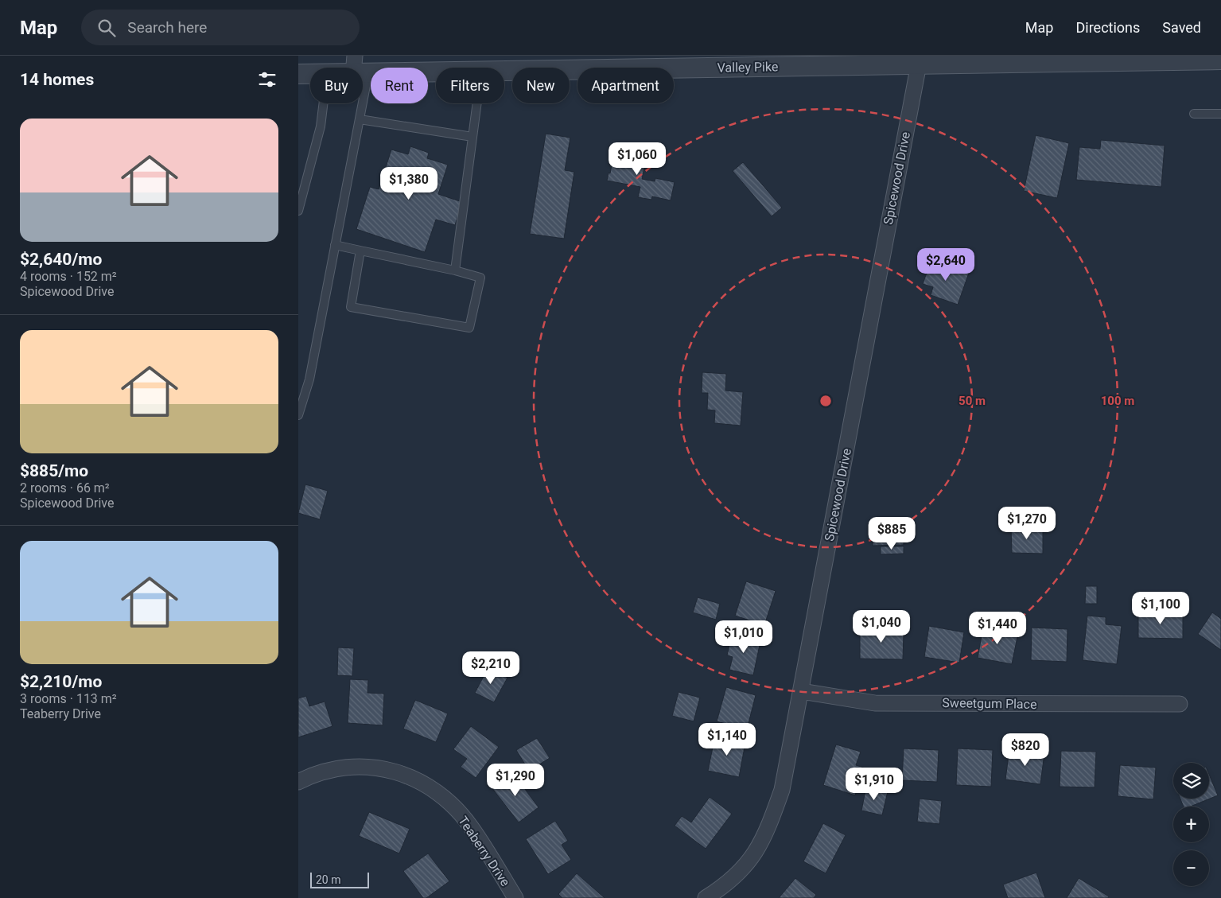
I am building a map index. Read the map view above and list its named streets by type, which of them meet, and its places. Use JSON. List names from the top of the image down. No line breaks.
{"streets":{"street":["Valley Pike","Spicewood Drive","Sweetgum Place","Teaberry Drive"]},"crossings":[["Valley Pike","Spicewood Drive"],["Spicewood Drive","Sweetgum Place"]],"scale_bar":"20 m","page":{"header":"Map","search":"Search here","nav":["Map","Directions","Saved"],"heading":"14 homes","chip":["Buy","Rent","Filters","New","Apartment"],"list":[{"name":"$2,640/mo","note":"4 rooms · 152 m² · Spicewood Drive"},{"name":"$885/mo","note":"2 rooms · 66 m² · Spicewood Drive"},{"name":"$2,210/mo","note":"3 rooms · 113 m² · Teaberry Drive"}],"price":["$1,060","$1,380","$2,640","$1,270","$885","$1,100","$1,040","$1,440","$1,010","$2,210","$1,140","$820","$1,290","$1,910"],"map_buttons":["+","−"],"scale":"20 m"},"rings":["50 m","100 m"]}
